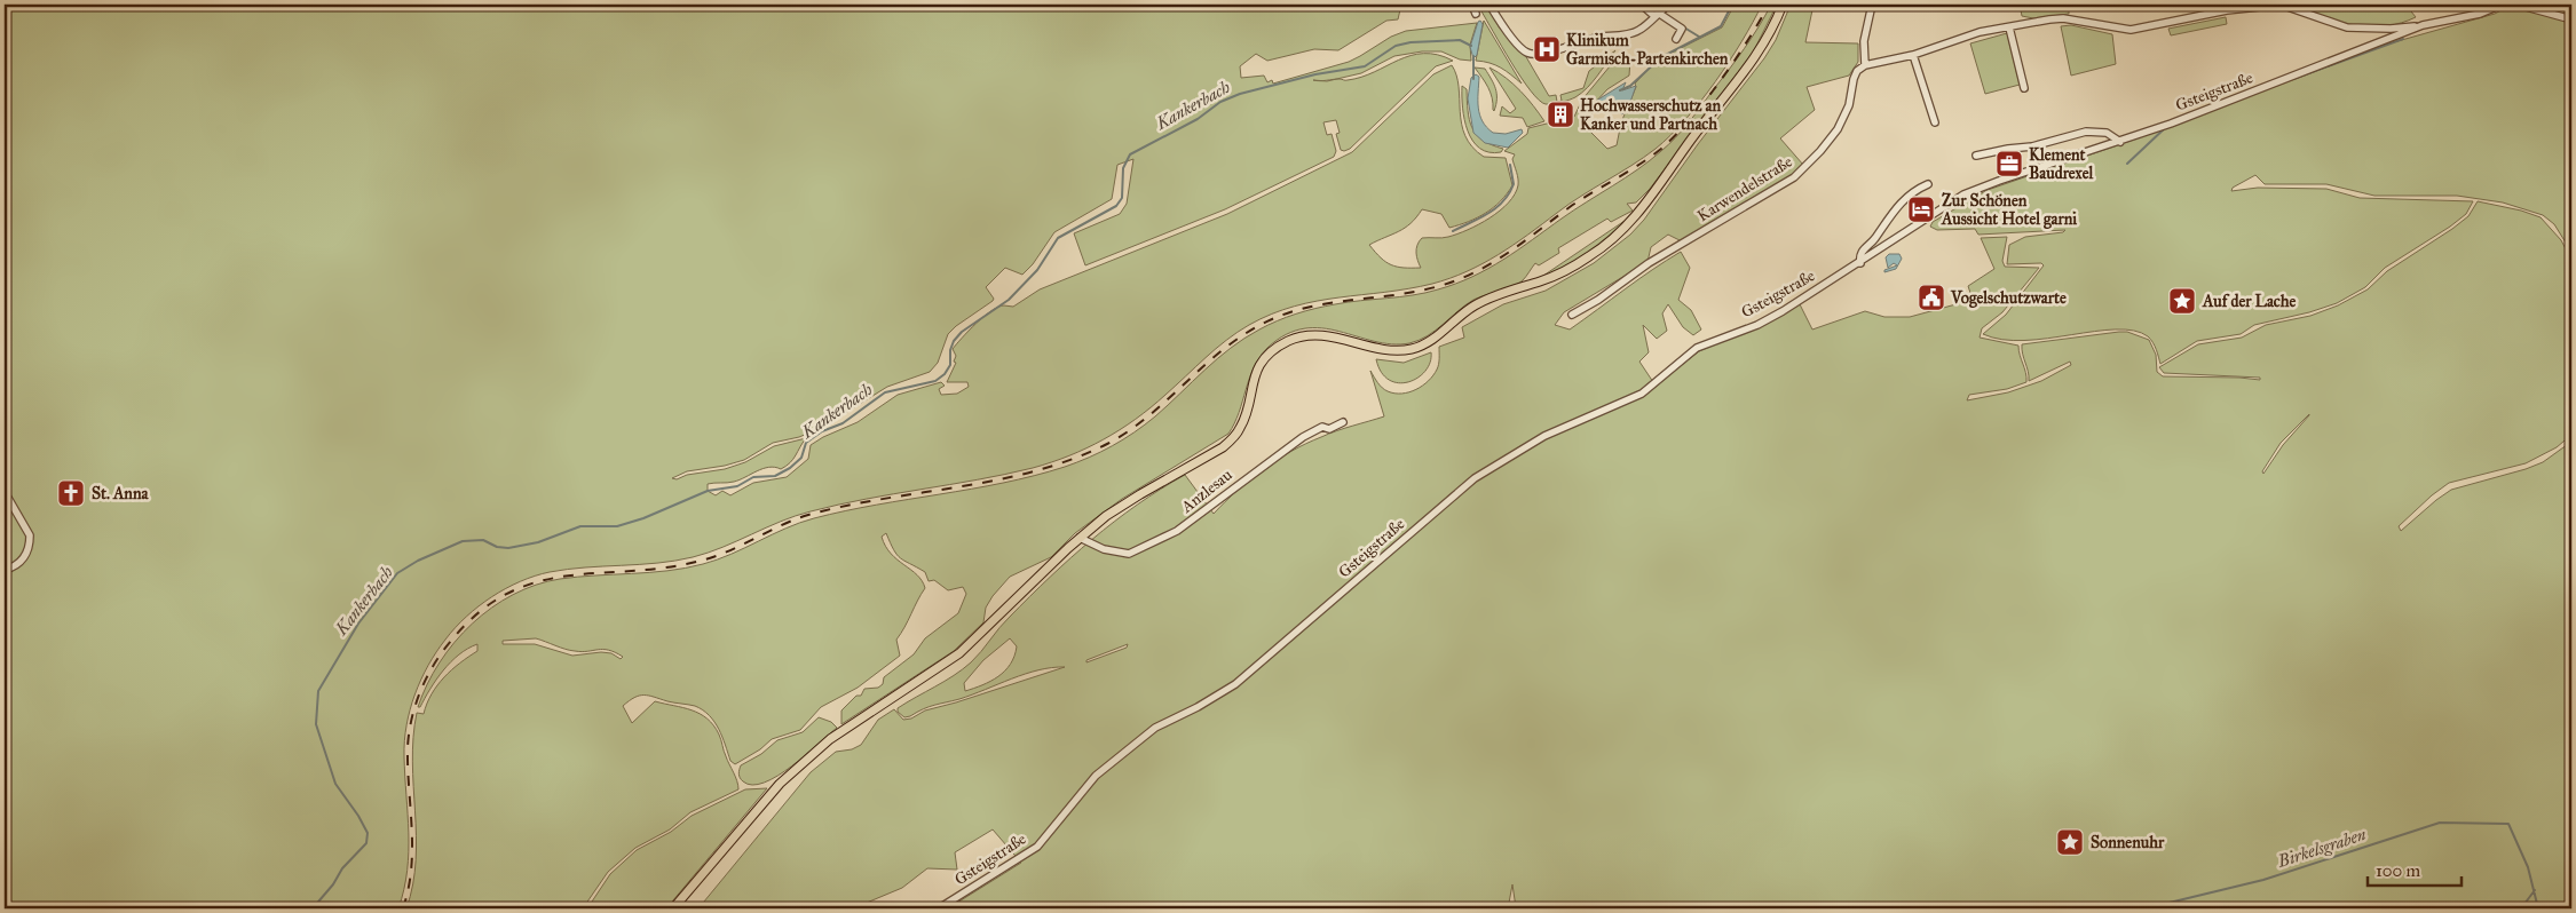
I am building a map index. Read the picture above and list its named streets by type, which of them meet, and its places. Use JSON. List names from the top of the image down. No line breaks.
{"streets":{"street":["Gsteigstraße","Karwendelstraße","Anzlesau"]},"water":["Kankerbach","Birkelsgraben"],"places":{"hospital":["Klinikum Garmisch-Partenkirchen"],"building":["Hochwasserschutz an Kanker und Partnach"],"office":["Klement Baudrexel"],"hotel":["Zur Schönen Aussicht Hotel garni"],"public building":["Vogelschutzwarte"],"place":["Auf der Lache","Sonnenuhr"],"church":["St. Anna"]},"scale_bar":"100 m"}
